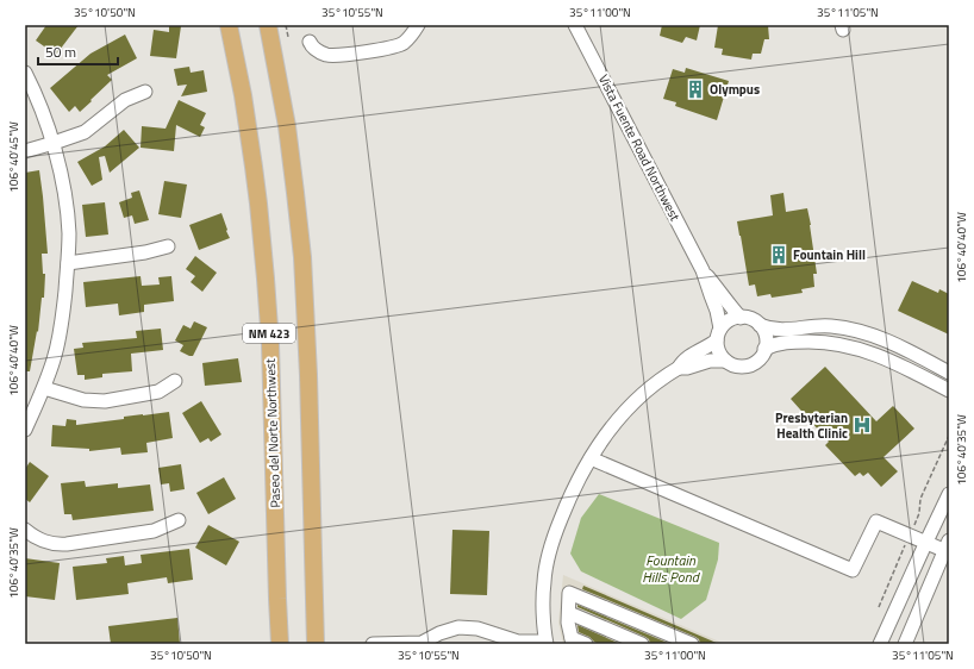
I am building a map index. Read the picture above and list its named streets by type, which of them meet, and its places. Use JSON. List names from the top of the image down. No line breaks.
{"streets":{"main road":["NM 423","Paseo del Norte Northwest"],"street":["Vista Fuente Road Northwest"]},"water":["Fountain Hills Pond"],"places":{"building":["Olympus","Fountain Hill"],"hospital":["Presbyterian Health Clinic"]},"scale_bar":"50 m","coordinates":["35°10'50\"N","35°10'55\"N","35°11'00\"N","35°11'05\"N","106°40'45\"W","106°40'40\"W","106°40'35\"W"]}
